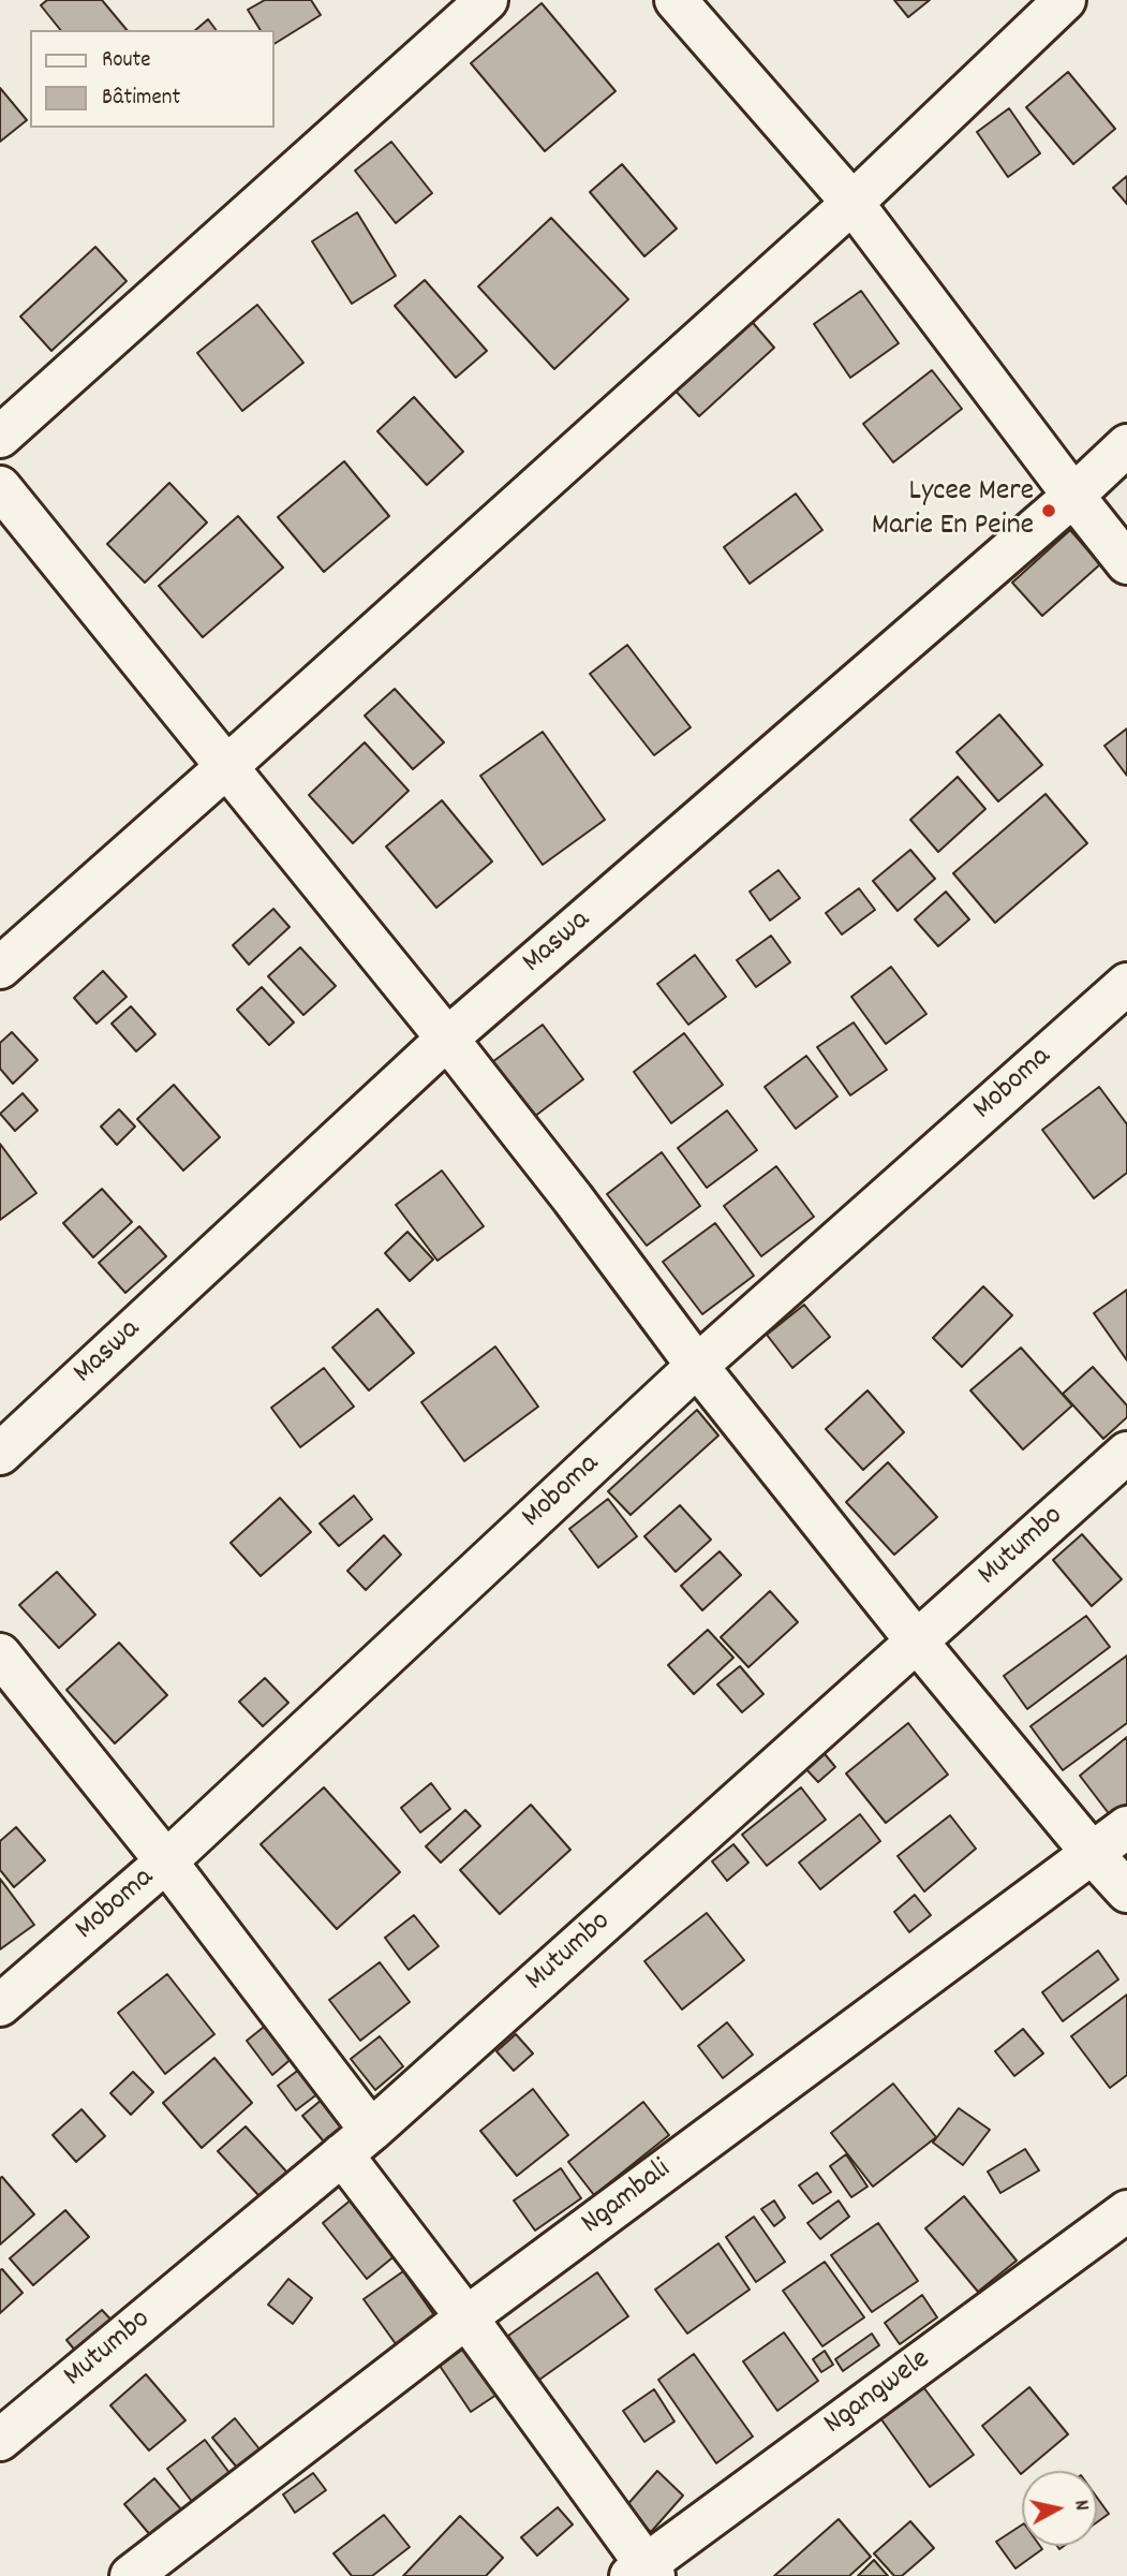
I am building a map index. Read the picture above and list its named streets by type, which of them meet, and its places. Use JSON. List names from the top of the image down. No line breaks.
{"streets":{"street":["Maswa","Moboma","Mutumbo","Ngambali","Ngangwele"]},"places":["Lycee Mere Marie En Peine"],"legend":["Route","Bâtiment"],"north":"right"}
